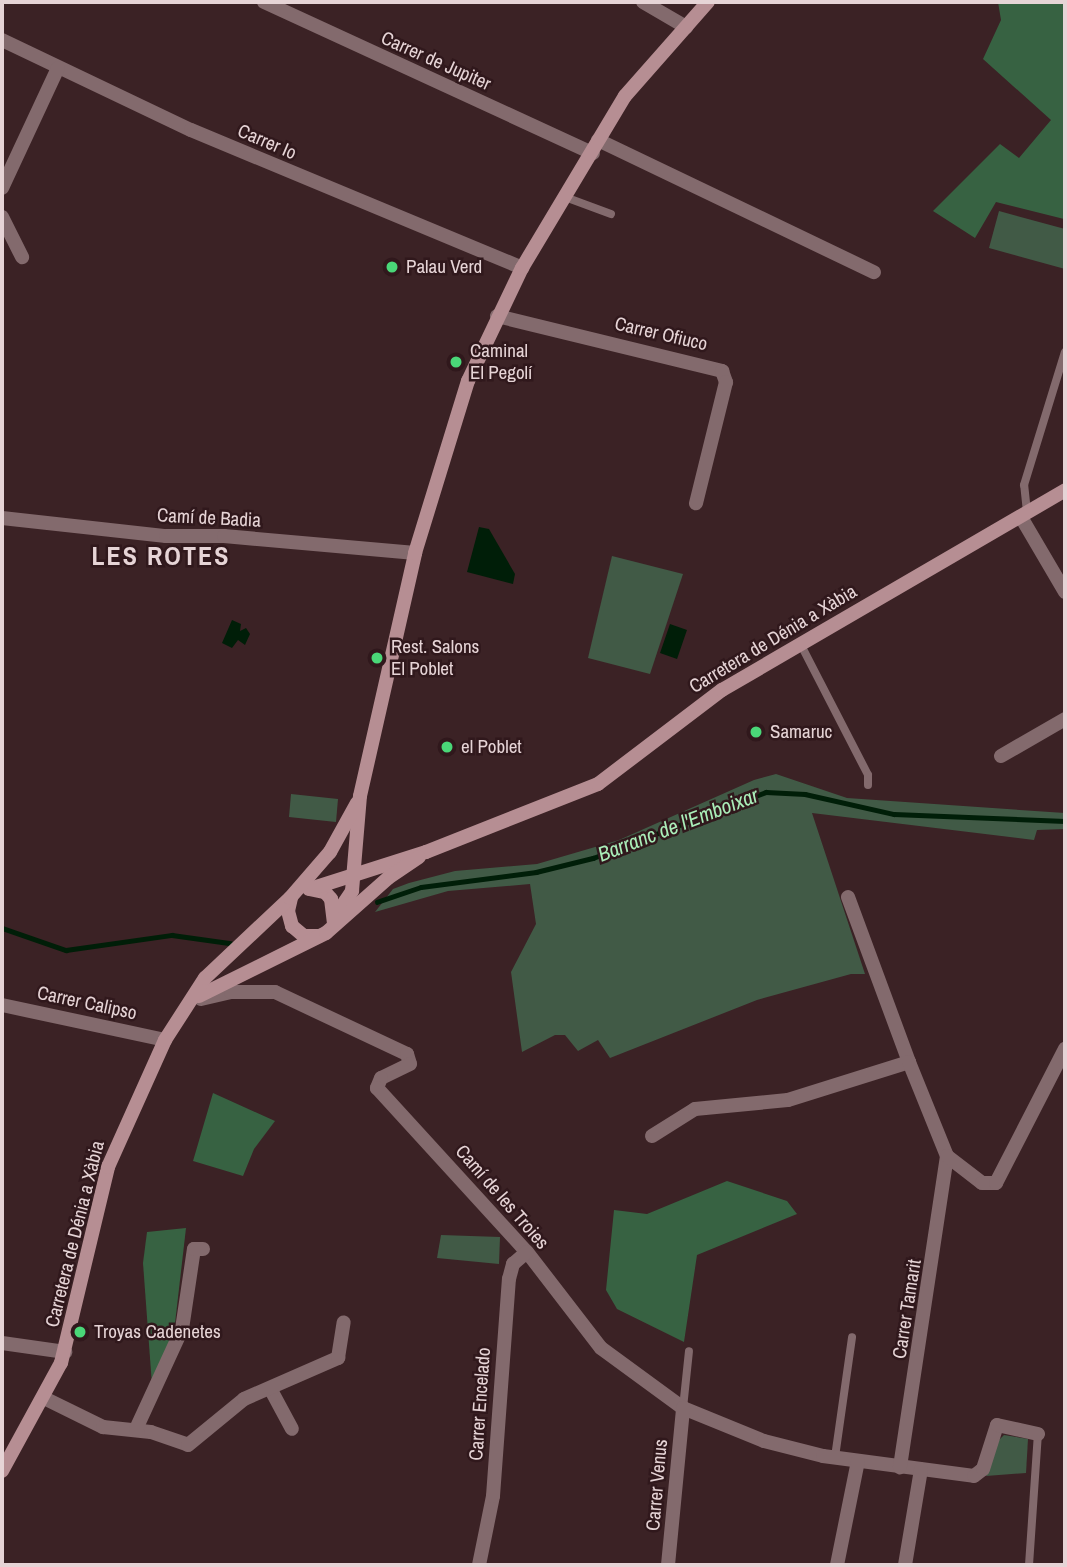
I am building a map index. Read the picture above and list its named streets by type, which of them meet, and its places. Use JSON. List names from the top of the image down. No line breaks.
{"streets":{"street":["Carrer de Jupiter","Carrer Io","Carrer Ofiuco","Camí de Badia","Carretera de Dénia a Xàbia","Carrer Calipso","Camí de les Troies","Carrer Tamarit","Carrer Encelado","Carrer Venus"]},"crossings":[["Carretera de Dénia a Xàbia","Carrer Calipso"],["Carretera de Dénia a Xàbia","Camí de les Troies"],["Camí de les Troies","Carrer Tamarit"],["Camí de les Troies","Carrer Encelado"],["Camí de les Troies","Carrer Venus"]],"districts":["LES ROTES"],"water":["Barranc de l'Emboixar"],"places":["Palau Verd","Caminal El Pegolí","Rest. Salons El Poblet","Samaruc","el Poblet","Troyas Cadenetes"]}
